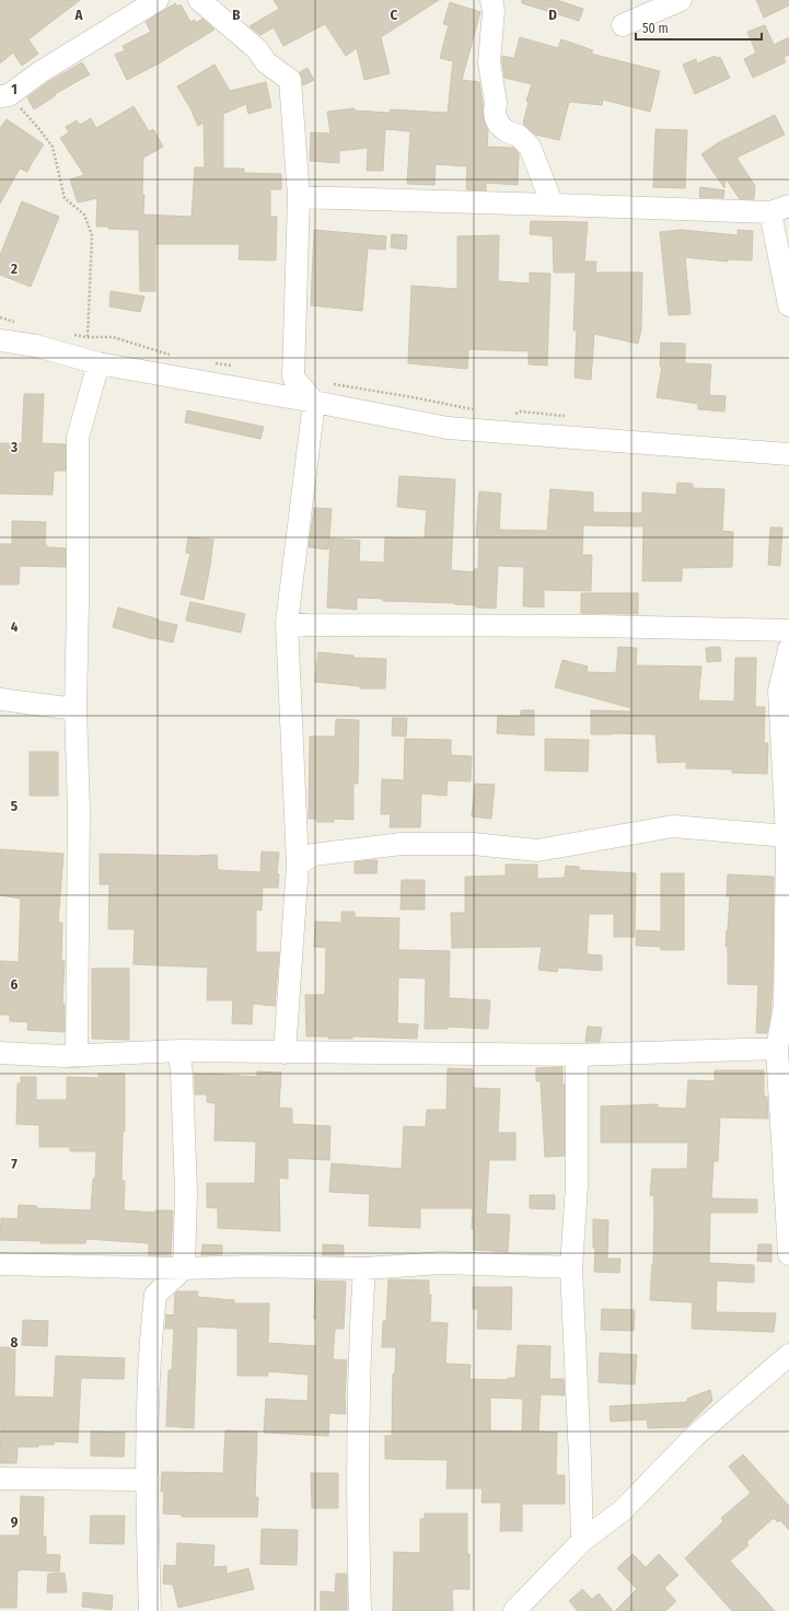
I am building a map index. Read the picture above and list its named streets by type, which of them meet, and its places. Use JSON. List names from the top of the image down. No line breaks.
{"scale_bar":"50 m","grid":{"columns":["A","B","C","D"],"rows":["1","2","3","4","5","6","7","8","9"]}}
